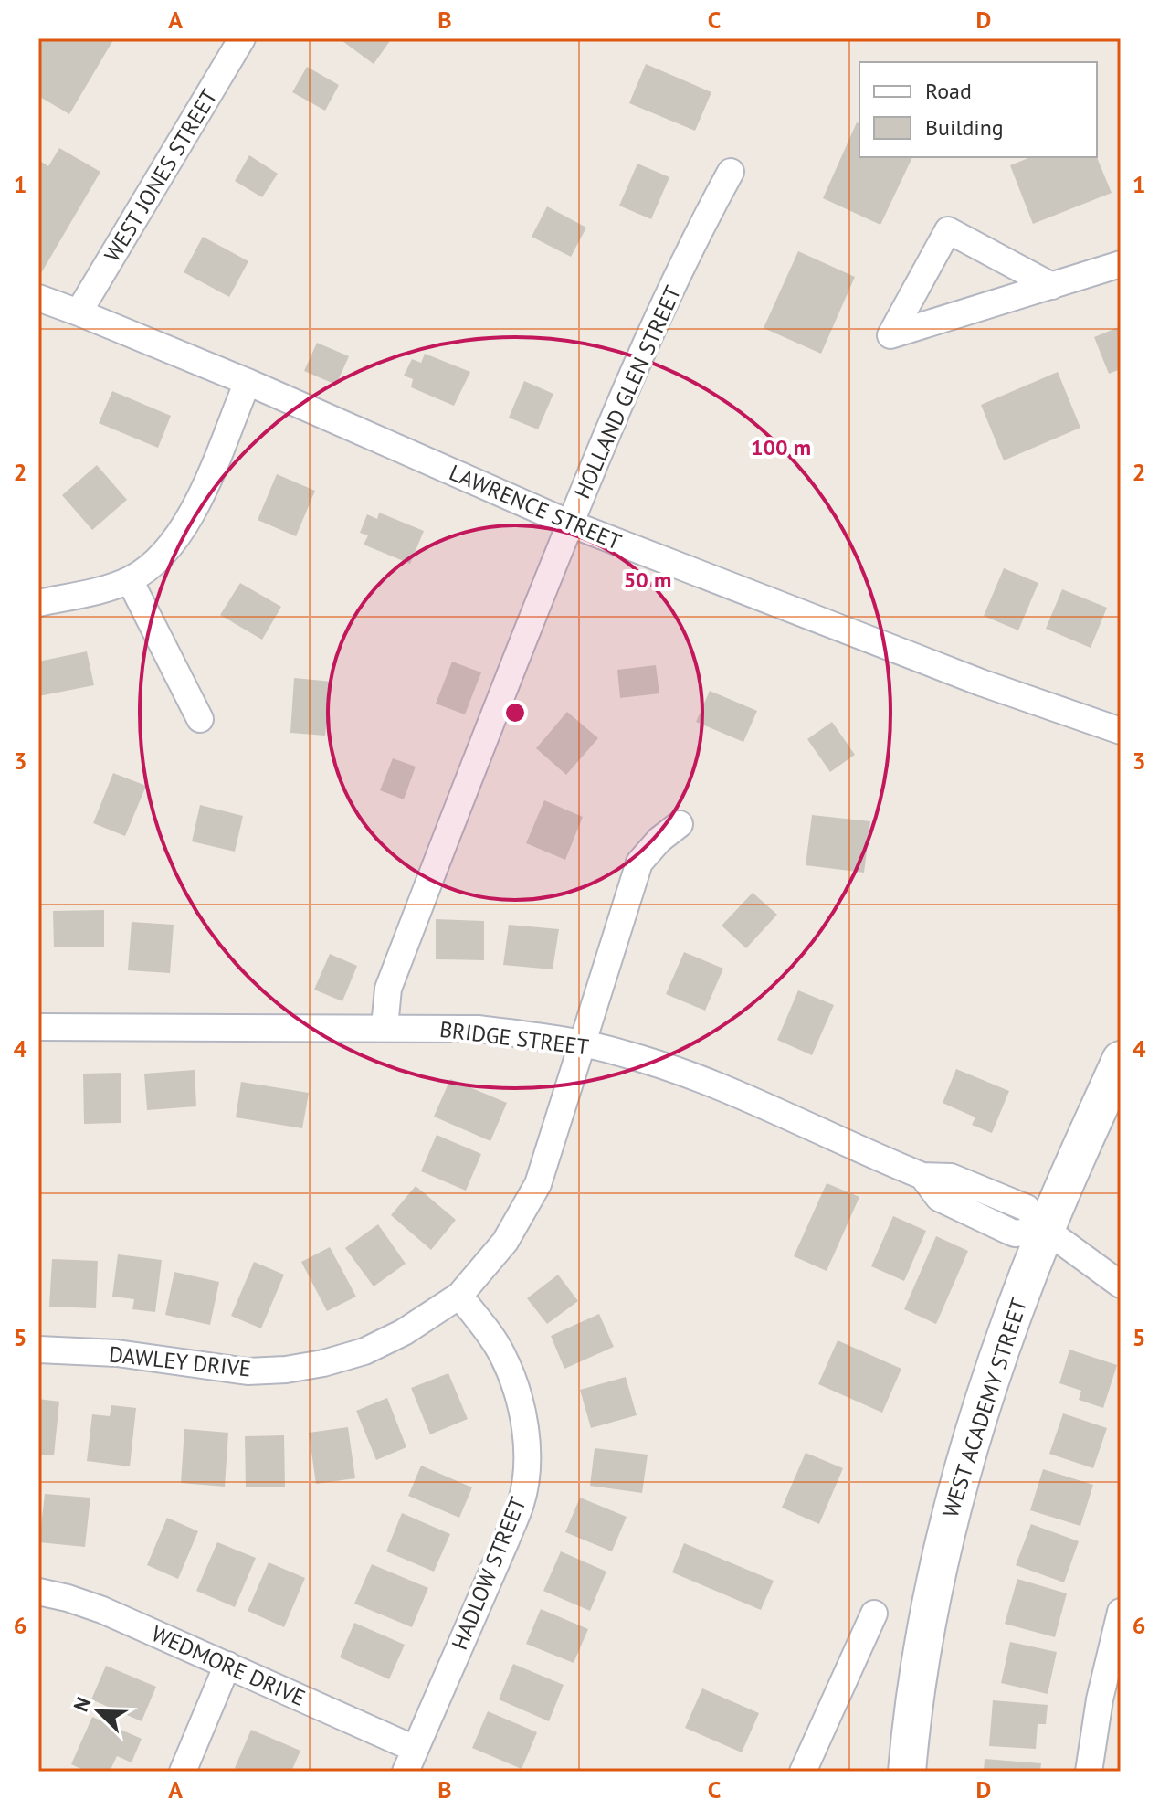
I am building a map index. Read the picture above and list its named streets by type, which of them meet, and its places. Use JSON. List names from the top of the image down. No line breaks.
{"streets":{"main road":["WEST ACADEMY STREET"],"street":["WEST JONES STREET","HOLLAND GLEN STREET","LAWRENCE STREET","BRIDGE STREET","DAWLEY DRIVE","HADLOW STREET","WEDMORE DRIVE"]},"crossings":[["WEST JONES STREET","LAWRENCE STREET"],["HOLLAND GLEN STREET","LAWRENCE STREET"],["HOLLAND GLEN STREET","BRIDGE STREET"],["BRIDGE STREET","DAWLEY DRIVE"],["BRIDGE STREET","WEST ACADEMY STREET"],["DAWLEY DRIVE","HADLOW STREET"],["HADLOW STREET","WEDMORE DRIVE"]],"legend":["Road","Building"],"north":"top left","grid":{"columns":["A","B","C","D"],"rows":["1","2","3","4","5","6"]},"rings":["100 m","50 m"]}
